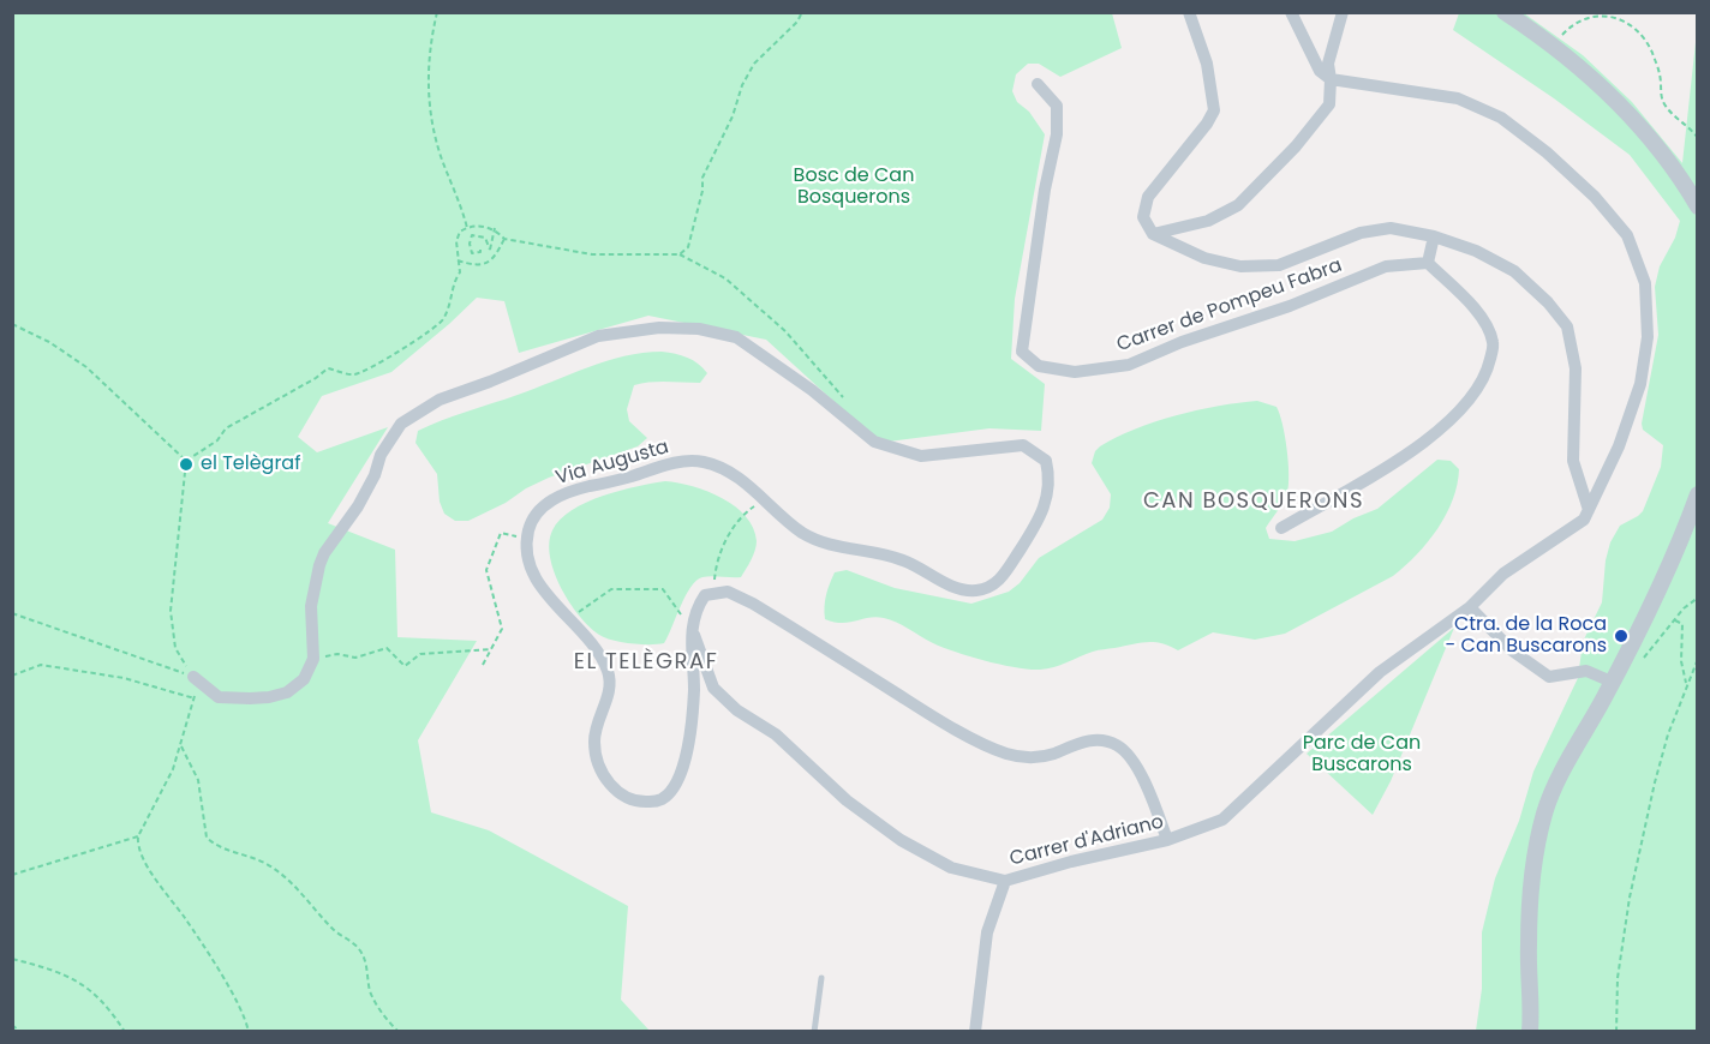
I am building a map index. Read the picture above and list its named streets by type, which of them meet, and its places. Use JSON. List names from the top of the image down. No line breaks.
{"streets":{"street":["Carrer de Pompeu Fabra","Via Augusta","Carrer d'Adriano"]},"districts":["CAN BOSQUERONS","EL TELÈGRAF"],"parks":["Bosc de Can Bosquerons","Parc de Can Buscarons"],"places":["el Telègraf","Ctra. de la Roca - Can Buscarons"]}
